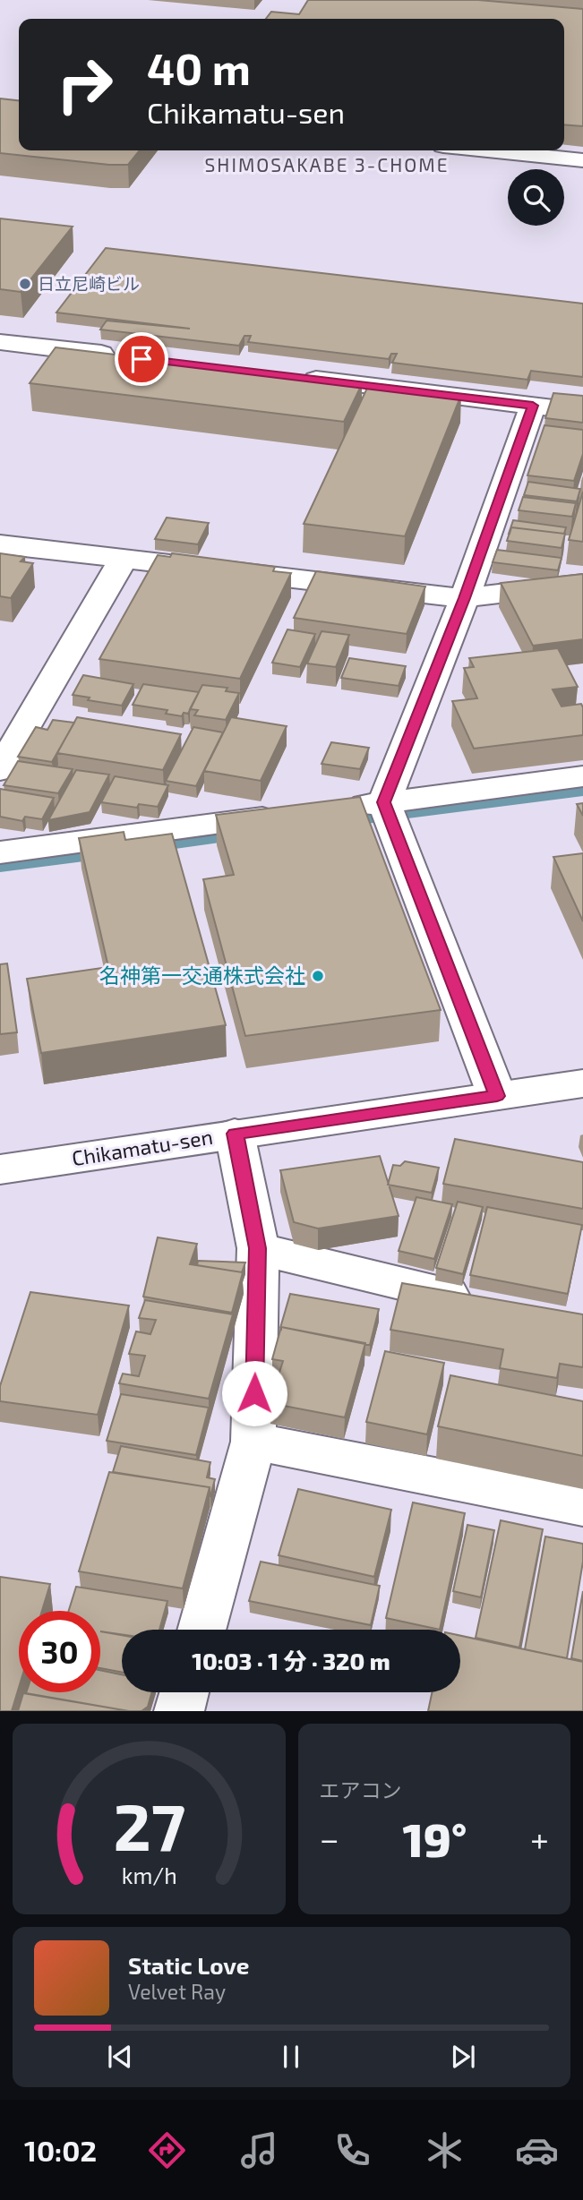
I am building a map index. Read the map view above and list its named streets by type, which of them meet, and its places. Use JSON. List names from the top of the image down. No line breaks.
{"streets":{"street":["Chikamatu-sen"]},"districts":["SHIMOSAKABE 3-CHOME"],"places":["日立尼崎ビル","名神第一交通株式会社"],"page":{"turn":["40 m","Chikamatu-sen"],"limit":"30","trip":"10:03 · 1 分 · 320 m","tile":"エアコン","heat":["−","19°","+"],"song":["Static Love","Velvet Ray"],"tabs":"10:02","gauge":["27","km/h"]}}
